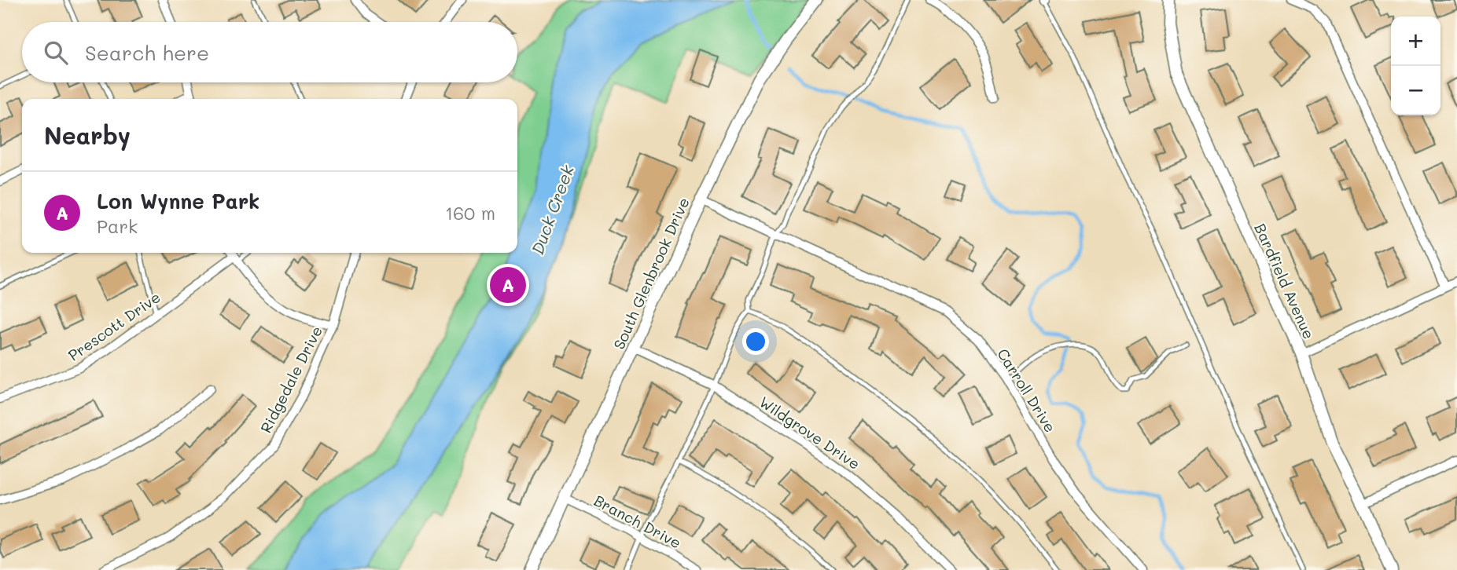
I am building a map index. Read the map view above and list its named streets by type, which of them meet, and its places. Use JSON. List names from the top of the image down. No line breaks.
{"streets":{"street":["South Glenbrook Drive","Bardfield Avenue","Prescott Drive","Ridgedale Drive","Carroll Drive","Wildgrove Drive","Branch Drive"]},"crossings":[["South Glenbrook Drive","Carroll Drive"],["South Glenbrook Drive","Wildgrove Drive"],["South Glenbrook Drive","Branch Drive"]],"water":["Duck Creek"],"page":{"map_buttons":["+","−"],"search":"Search here","heading":"Nearby","list":[{"mark":"A","name":"Lon Wynne Park","note":"Park","value":"160 m"}],"pins":"A"}}
